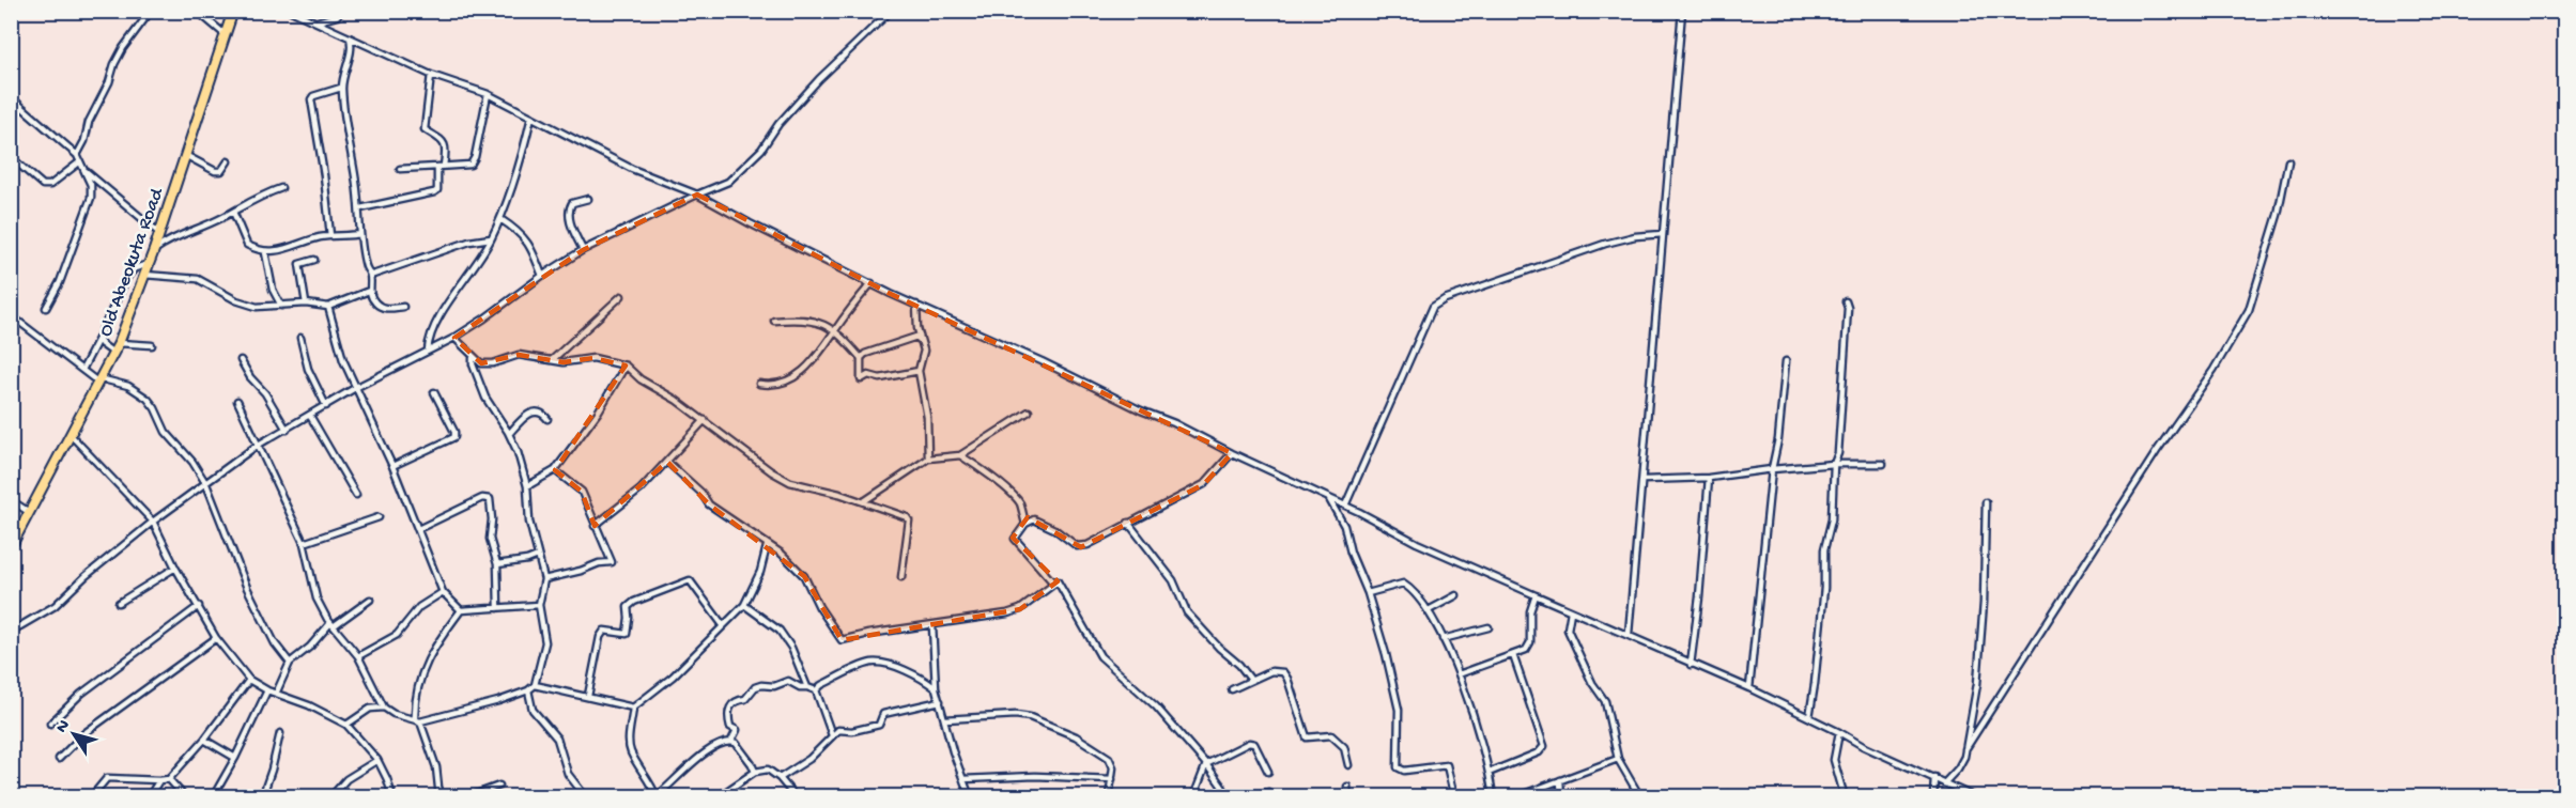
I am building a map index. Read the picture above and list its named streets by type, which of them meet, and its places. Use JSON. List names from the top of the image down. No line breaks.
{"streets":{"highway":["Old Abeokuta Road"]},"north":"top left"}
